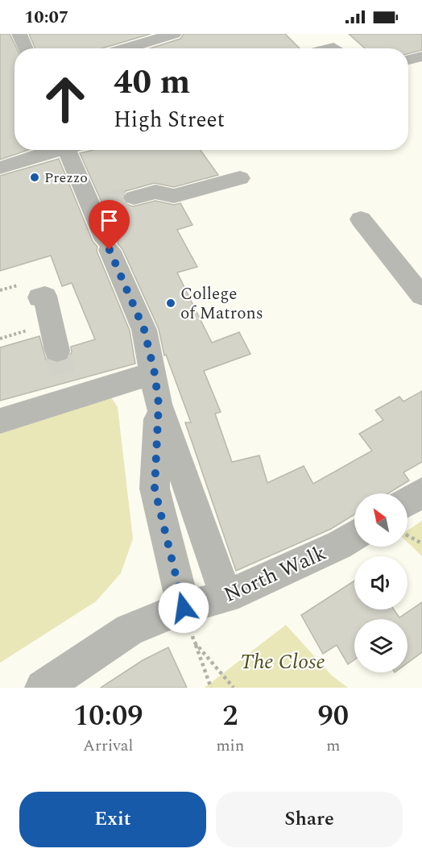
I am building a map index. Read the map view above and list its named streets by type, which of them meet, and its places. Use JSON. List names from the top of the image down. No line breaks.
{"streets":{"street":["North Walk"]},"parks":["The Close"],"places":["Prezzo","College of Matrons"],"north":"top left","page":{"status":"10:07","turn":["40 m","High Street"],"eta":["10:09","Arrival","2","min","90","m"],"buttons":["Exit","Share"]}}
